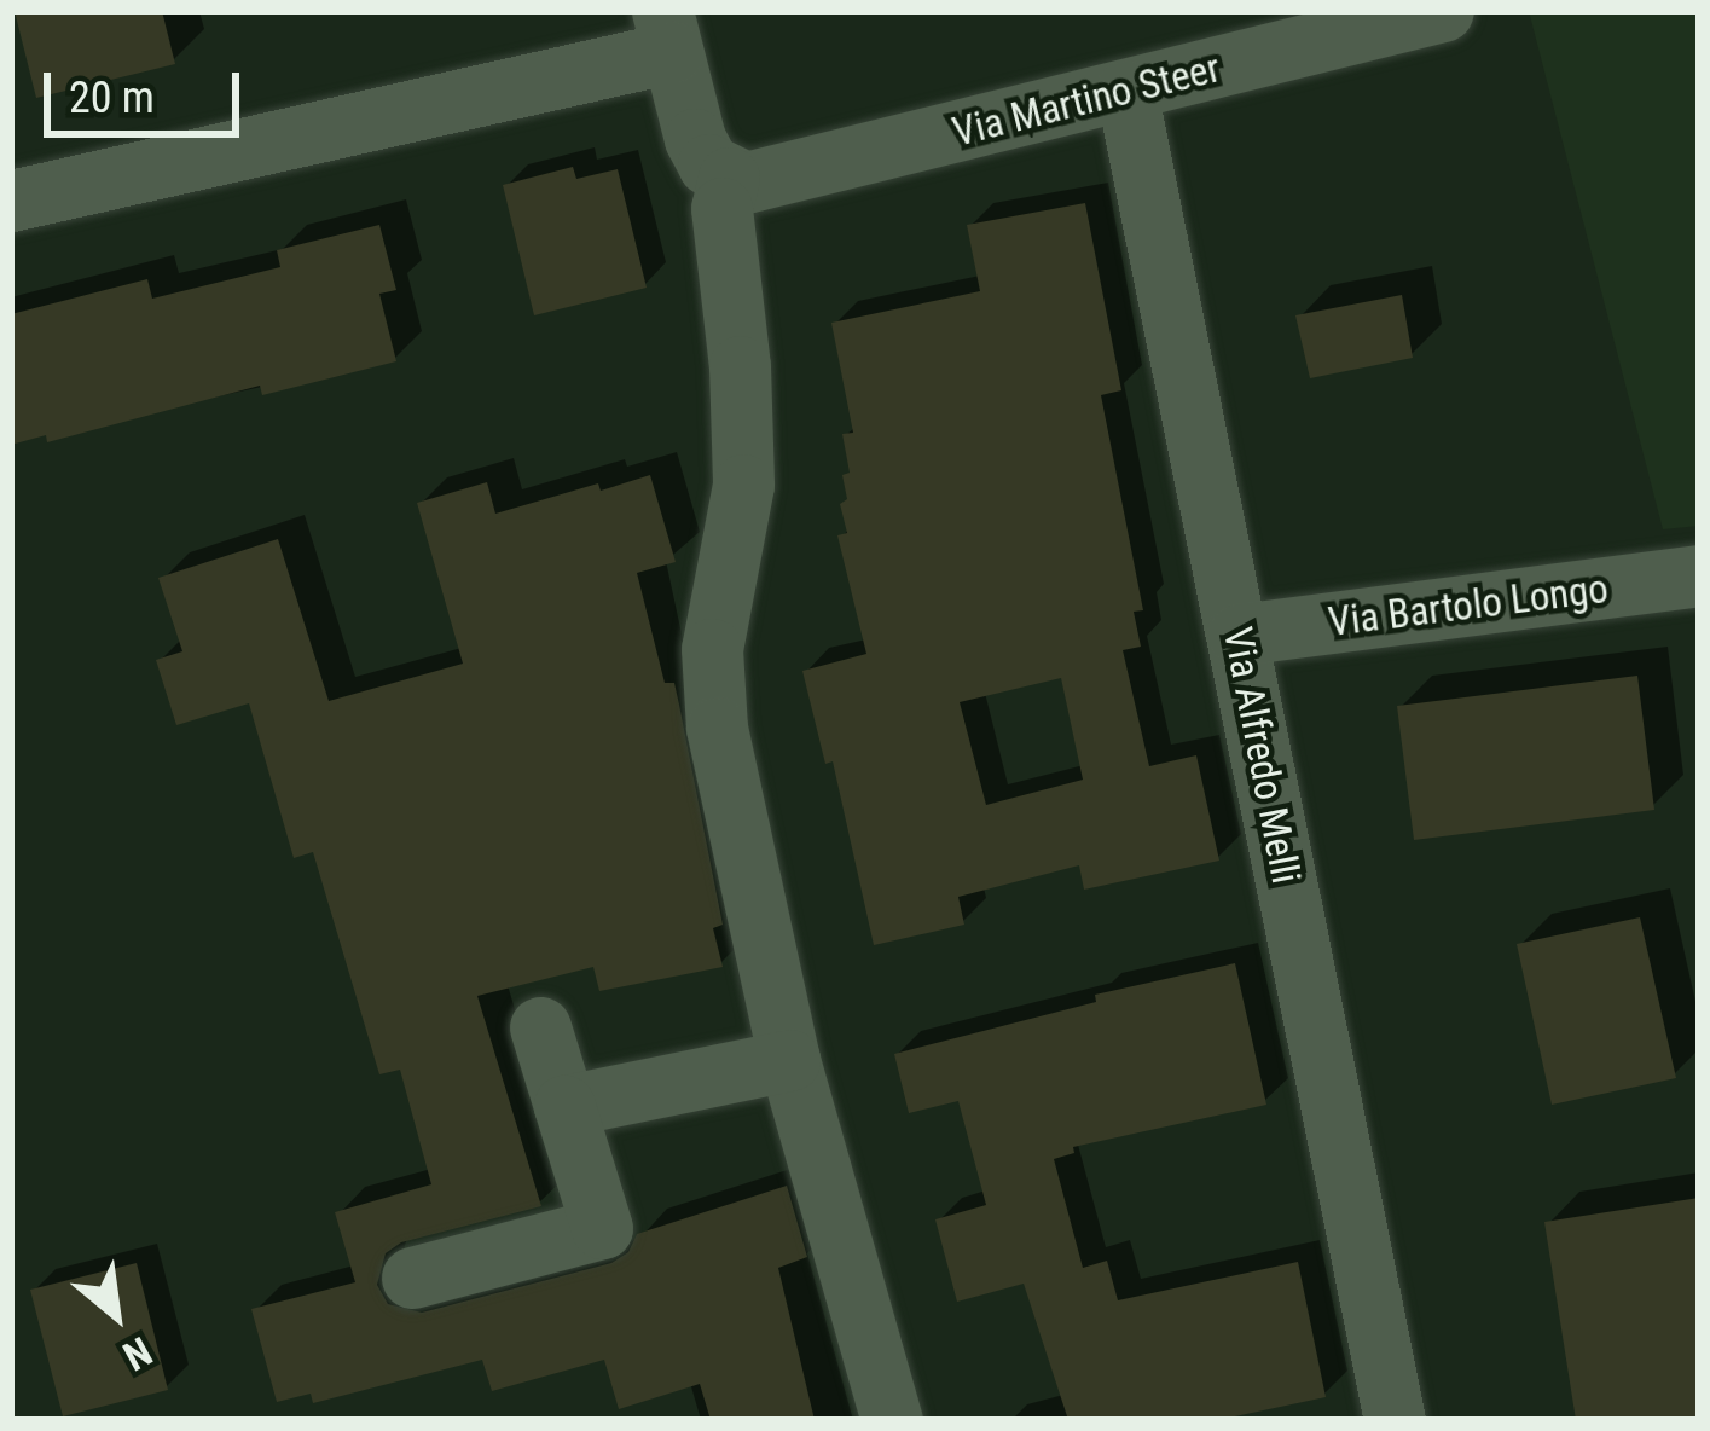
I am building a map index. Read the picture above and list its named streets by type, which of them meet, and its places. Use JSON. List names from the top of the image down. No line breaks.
{"streets":{"street":["Via Martino Steer","Via Bartolo Longo","Via Alfredo Melli"]},"crossings":[["Via Martino Steer","Via Alfredo Melli"],["Via Bartolo Longo","Via Alfredo Melli"]],"scale_bar":"20 m","north":"bottom right"}
